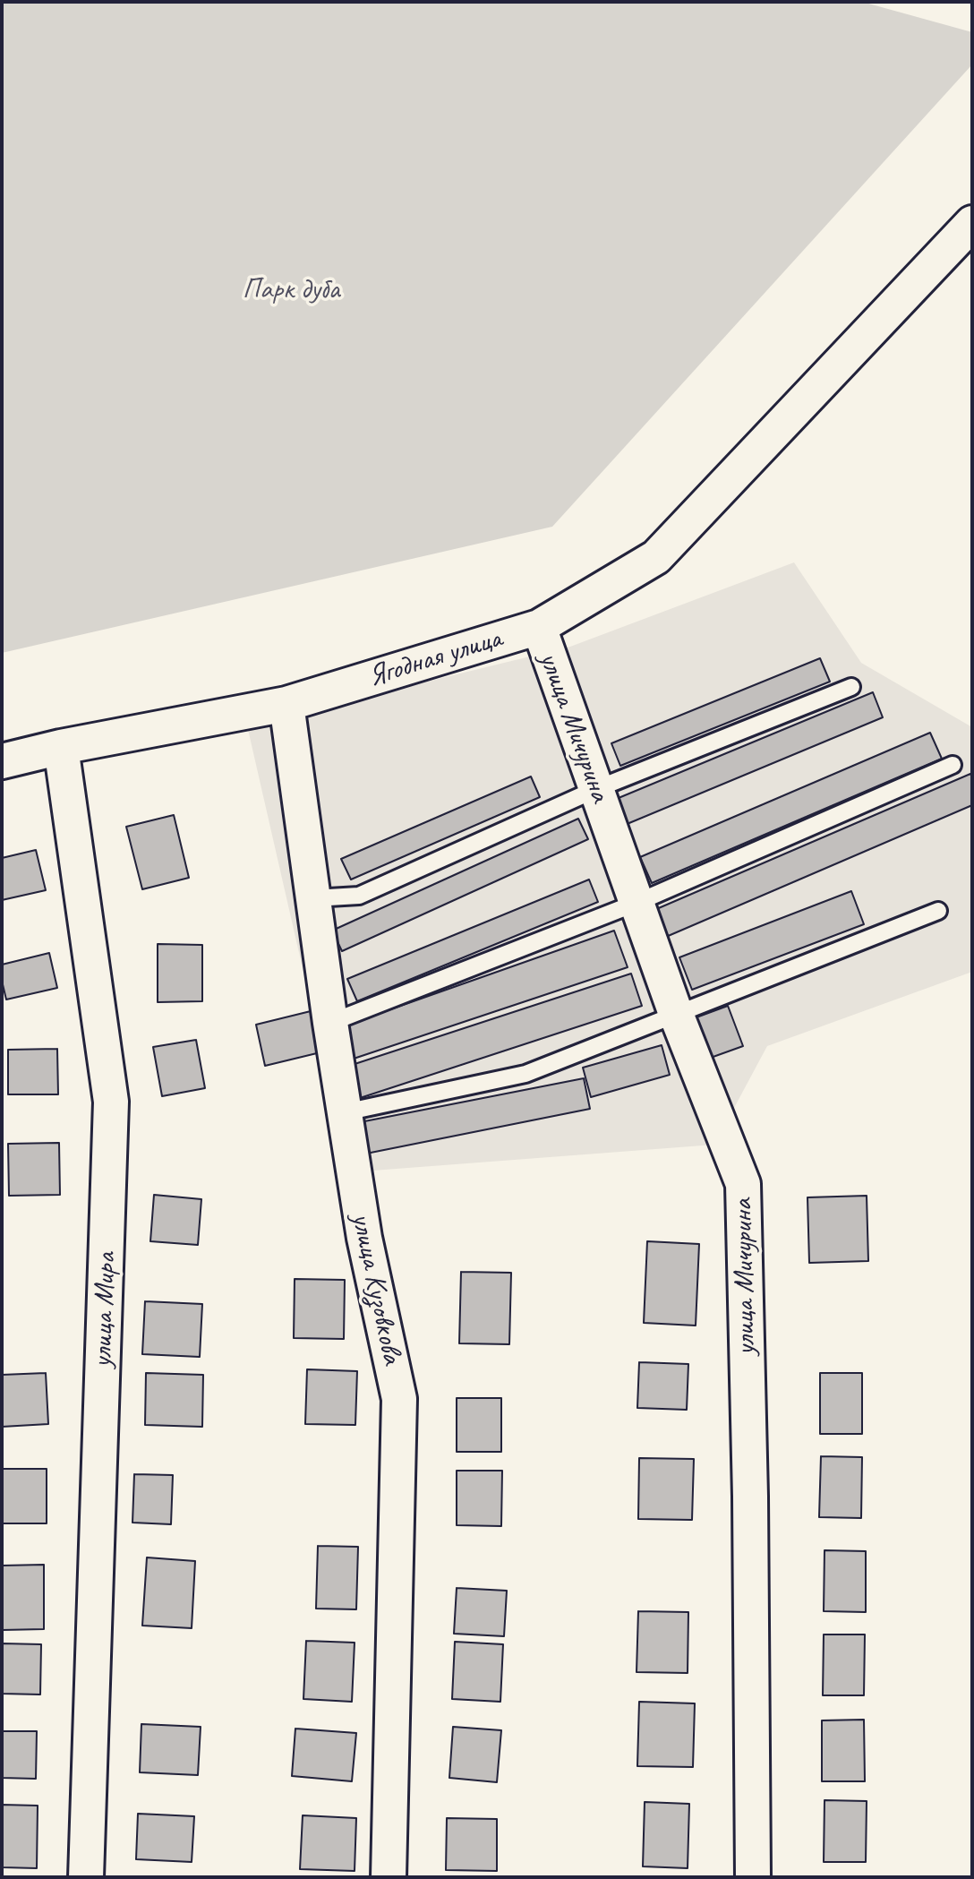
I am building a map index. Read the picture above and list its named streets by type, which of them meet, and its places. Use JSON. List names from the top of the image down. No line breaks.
{"streets":{"street":["Ягодная улица","улица Мичурина","улица Кузовкова","улица Мира"]},"crossings":[["Ягодная улица","улица Мичурина"],["Ягодная улица","улица Кузовкова"],["Ягодная улица","улица Мира"]],"parks":["Парк дуба"]}
